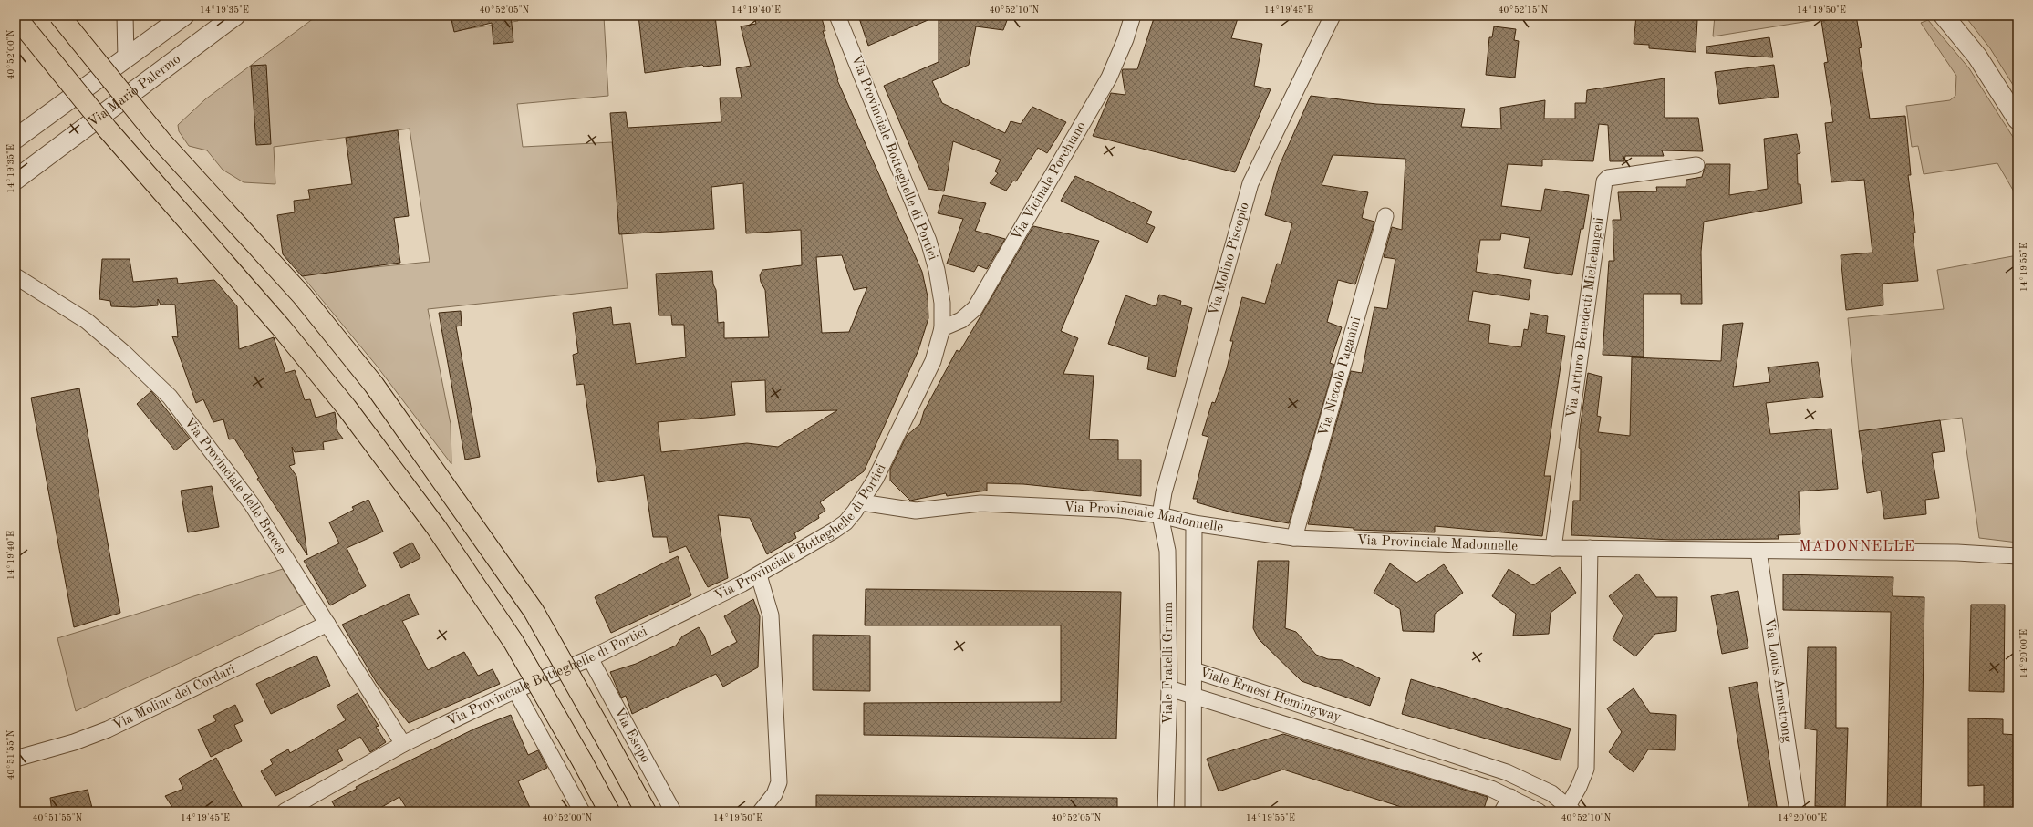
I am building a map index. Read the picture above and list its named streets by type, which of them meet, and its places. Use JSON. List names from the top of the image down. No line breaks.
{"streets":{"street":["Via Mario Palermo","Via Provinciale Botteghelle di Portici","Via Vicinale Porchiano","Via Molino Piscopio","Via Arturo Benedetti Michelangeli","Via Niccolò Paganini","Via Provinciale delle Brecce","Via Provinciale Madonnelle","Viale Fratelli Grimm","Via Louis Armstrong","Viale Ernest Hemingway","Via Molino dei Cordari","Via Esopo"]},"crossings":[["Via Provinciale Botteghelle di Portici","Via Vicinale Porchiano"],["Via Provinciale Botteghelle di Portici","Via Provinciale delle Brecce"],["Via Provinciale Botteghelle di Portici","Via Provinciale Madonnelle"],["Via Provinciale Botteghelle di Portici","Via Esopo"],["Via Molino Piscopio","Via Provinciale Madonnelle"],["Via Molino Piscopio","Viale Fratelli Grimm"],["Via Arturo Benedetti Michelangeli","Via Provinciale Madonnelle"],["Via Niccolò Paganini","Via Provinciale Madonnelle"],["Via Provinciale delle Brecce","Via Molino dei Cordari"],["Via Provinciale Madonnelle","Viale Fratelli Grimm"],["Via Provinciale Madonnelle","Via Louis Armstrong"],["Viale Fratelli Grimm","Viale Ernest Hemingway"]],"districts":["MADONNELLE"],"coordinates":["14°19'35\"E","40°52'05\"N","14°19'40\"E","40°52'10\"N","14°19'45\"E","40°52'15\"N","14°19'50\"E","40°52'00\"N","14°19'55\"E","14°20'00\"E","40°51'55\"N"]}
